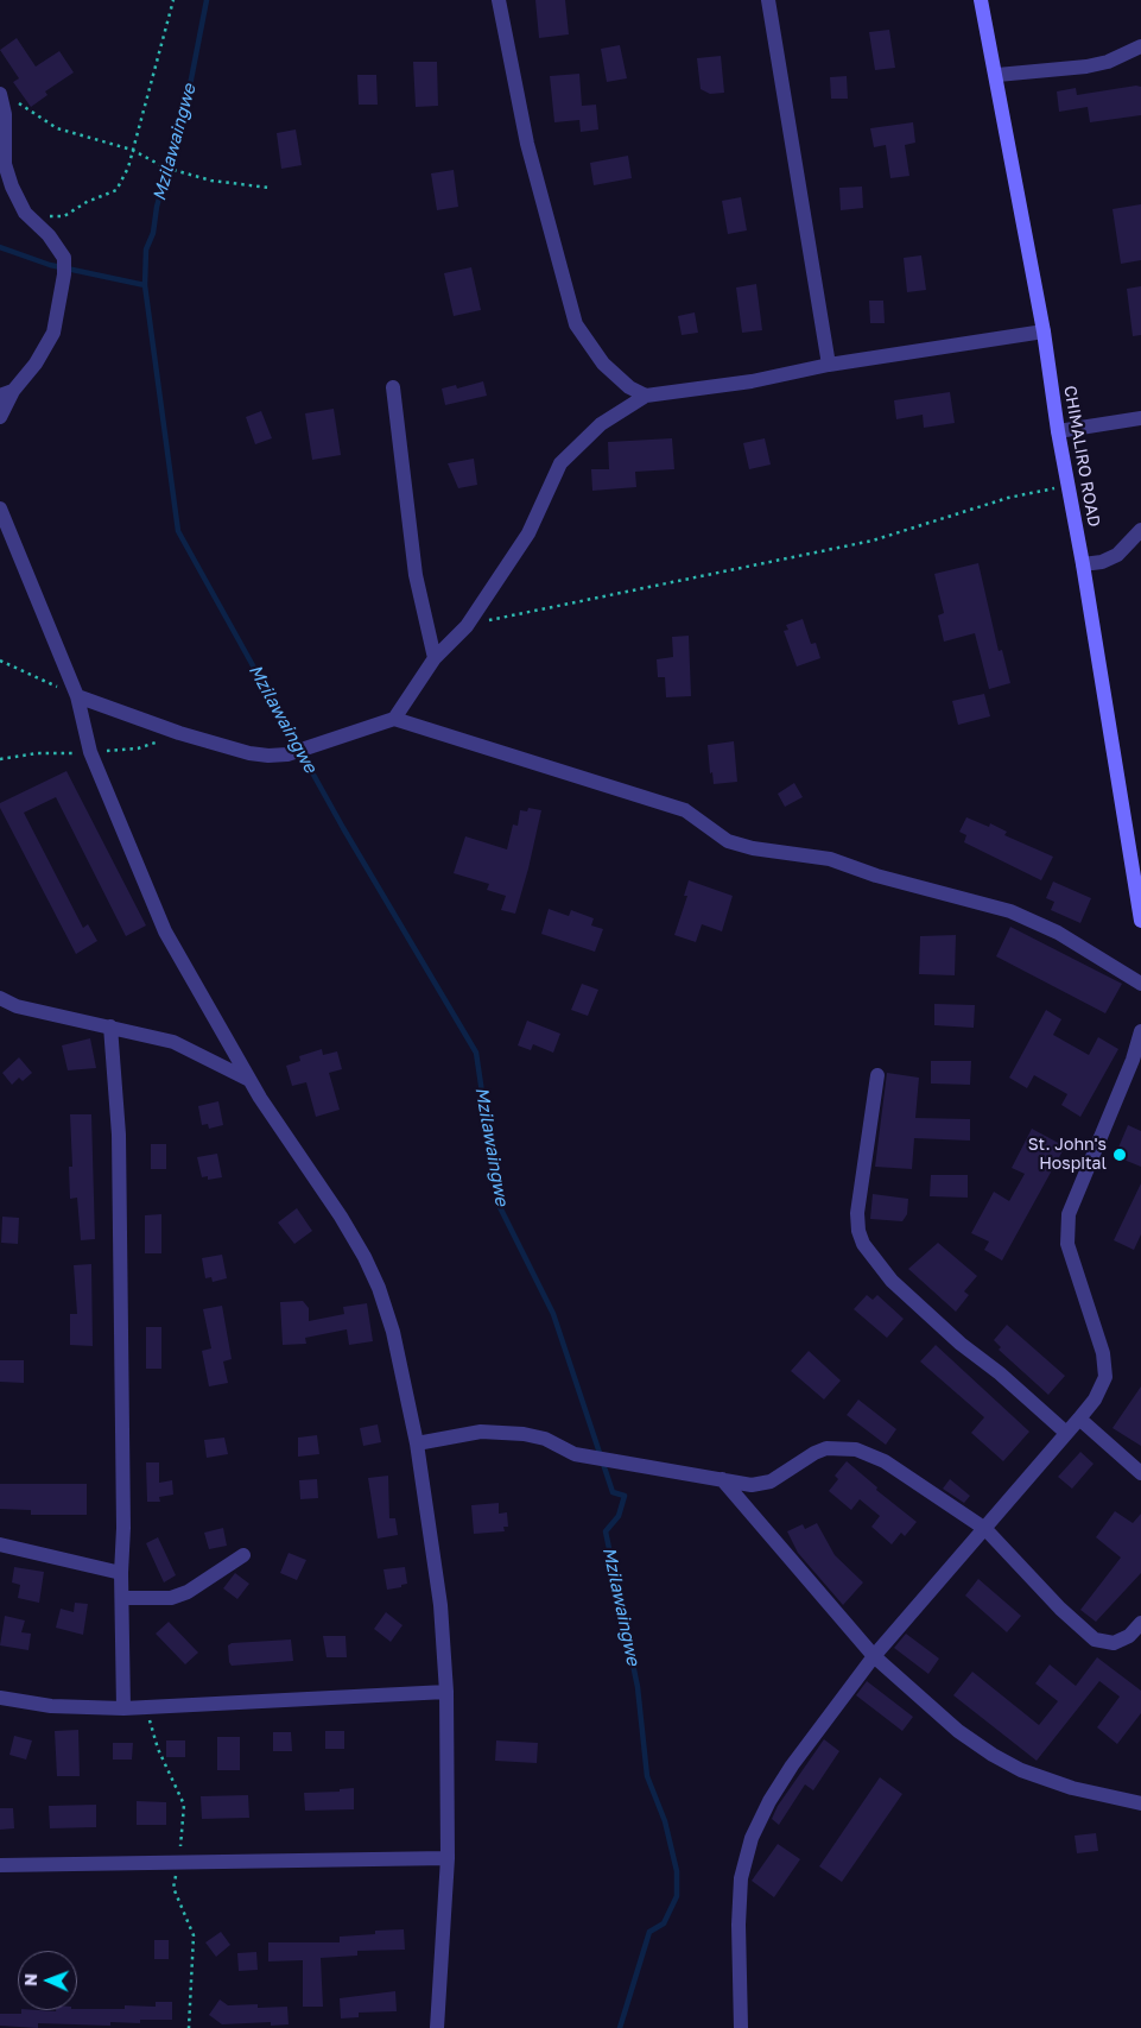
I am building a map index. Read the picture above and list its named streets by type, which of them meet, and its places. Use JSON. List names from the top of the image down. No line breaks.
{"streets":{"street":["CHIMALIRO ROAD"]},"water":["Mzilawaingwe"],"places":["St. John's Hospital"],"north":"left"}
